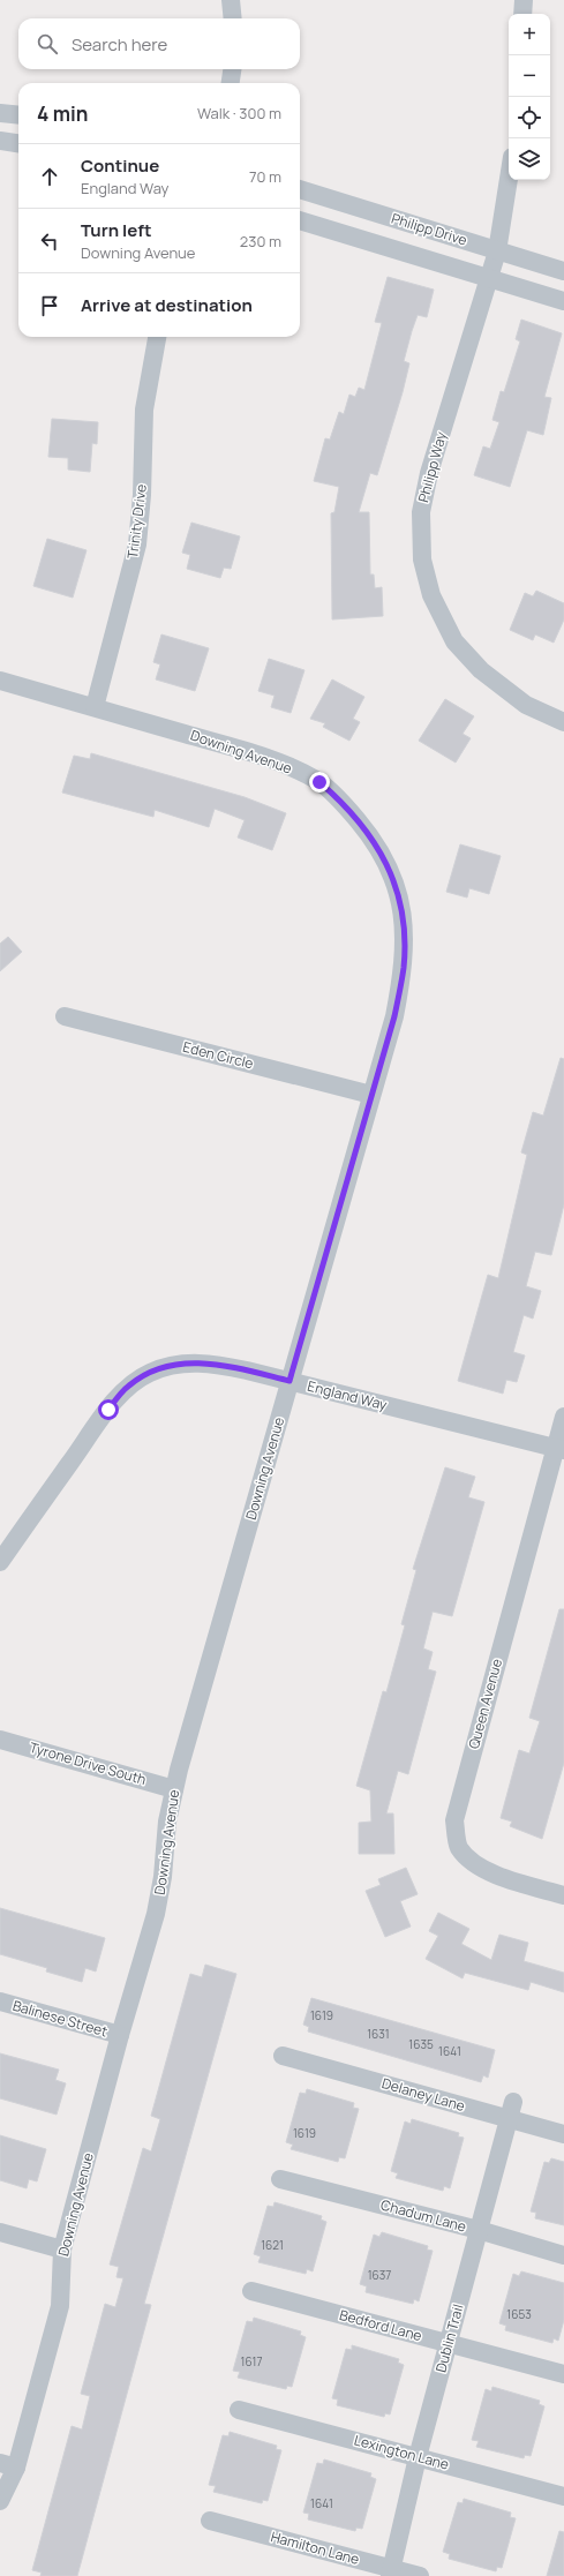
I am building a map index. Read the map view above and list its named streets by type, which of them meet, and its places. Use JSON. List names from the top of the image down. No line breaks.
{"streets":{"street":["Philipp Drive","Philipp Way","Trinity Drive","Downing Avenue","Eden Circle","England Way","Queen Avenue","Tyrone Drive South","Balinese Street","Delaney Lane","Chadum Lane","Bedford Lane","Dublin Trail","Lexington Lane","Hamilton Lane"]},"crossings":[["Philipp Drive","Philipp Way"],["Trinity Drive","Downing Avenue"],["Downing Avenue","Eden Circle"],["Downing Avenue","England Way"],["Downing Avenue","Tyrone Drive South"],["Downing Avenue","Balinese Street"],["England Way","Queen Avenue"],["Delaney Lane","Dublin Trail"],["Chadum Lane","Dublin Trail"],["Bedford Lane","Dublin Trail"],["Dublin Trail","Lexington Lane"],["Dublin Trail","Hamilton Lane"]],"house_numbers":["1619","1631","1635","1641","1619","1621","1637","1653","1617","1641"],"page":{"map_buttons":["+","−"],"search":"Search here","heading":["4 min","Walk · 300 m"],"list":[["Continue","England Way","70 m"],["Turn left","Downing Avenue","230 m"],"Arrive at destination"]}}
